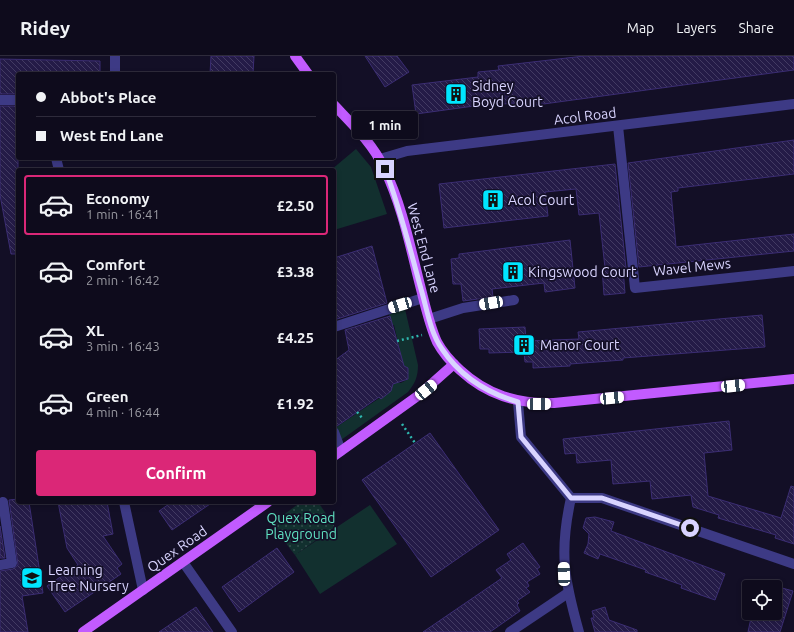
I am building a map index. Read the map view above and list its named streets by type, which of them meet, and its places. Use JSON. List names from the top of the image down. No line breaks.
{"streets":{"main road":["West End Lane","Quex Road"],"street":["Acol Road","Wavel Mews"]},"crossings":[["Acol Road","West End Lane"],["Acol Road","Wavel Mews"]],"parks":["Quex Road Playground"],"places":{"building":["Sidney Boyd Court","Acol Court","Kingswood Court","Manor Court"],"school or university":["Learning Tree Nursery"]},"page":{"header":"Ridey","nav":["Map","Layers","Share"],"banner":["Abbot's Place","West End Lane"],"bubble":"1 min","list":[{"name":"Economy","note":"1 min · 16:41","value":"£2.50"},{"name":"Comfort","note":"2 min · 16:42","value":"£3.38"},{"name":"XL","note":"3 min · 16:43","value":"£4.25"},{"name":"Green","note":"4 min · 16:44","value":"£1.92"}],"buttons":"Confirm"}}
